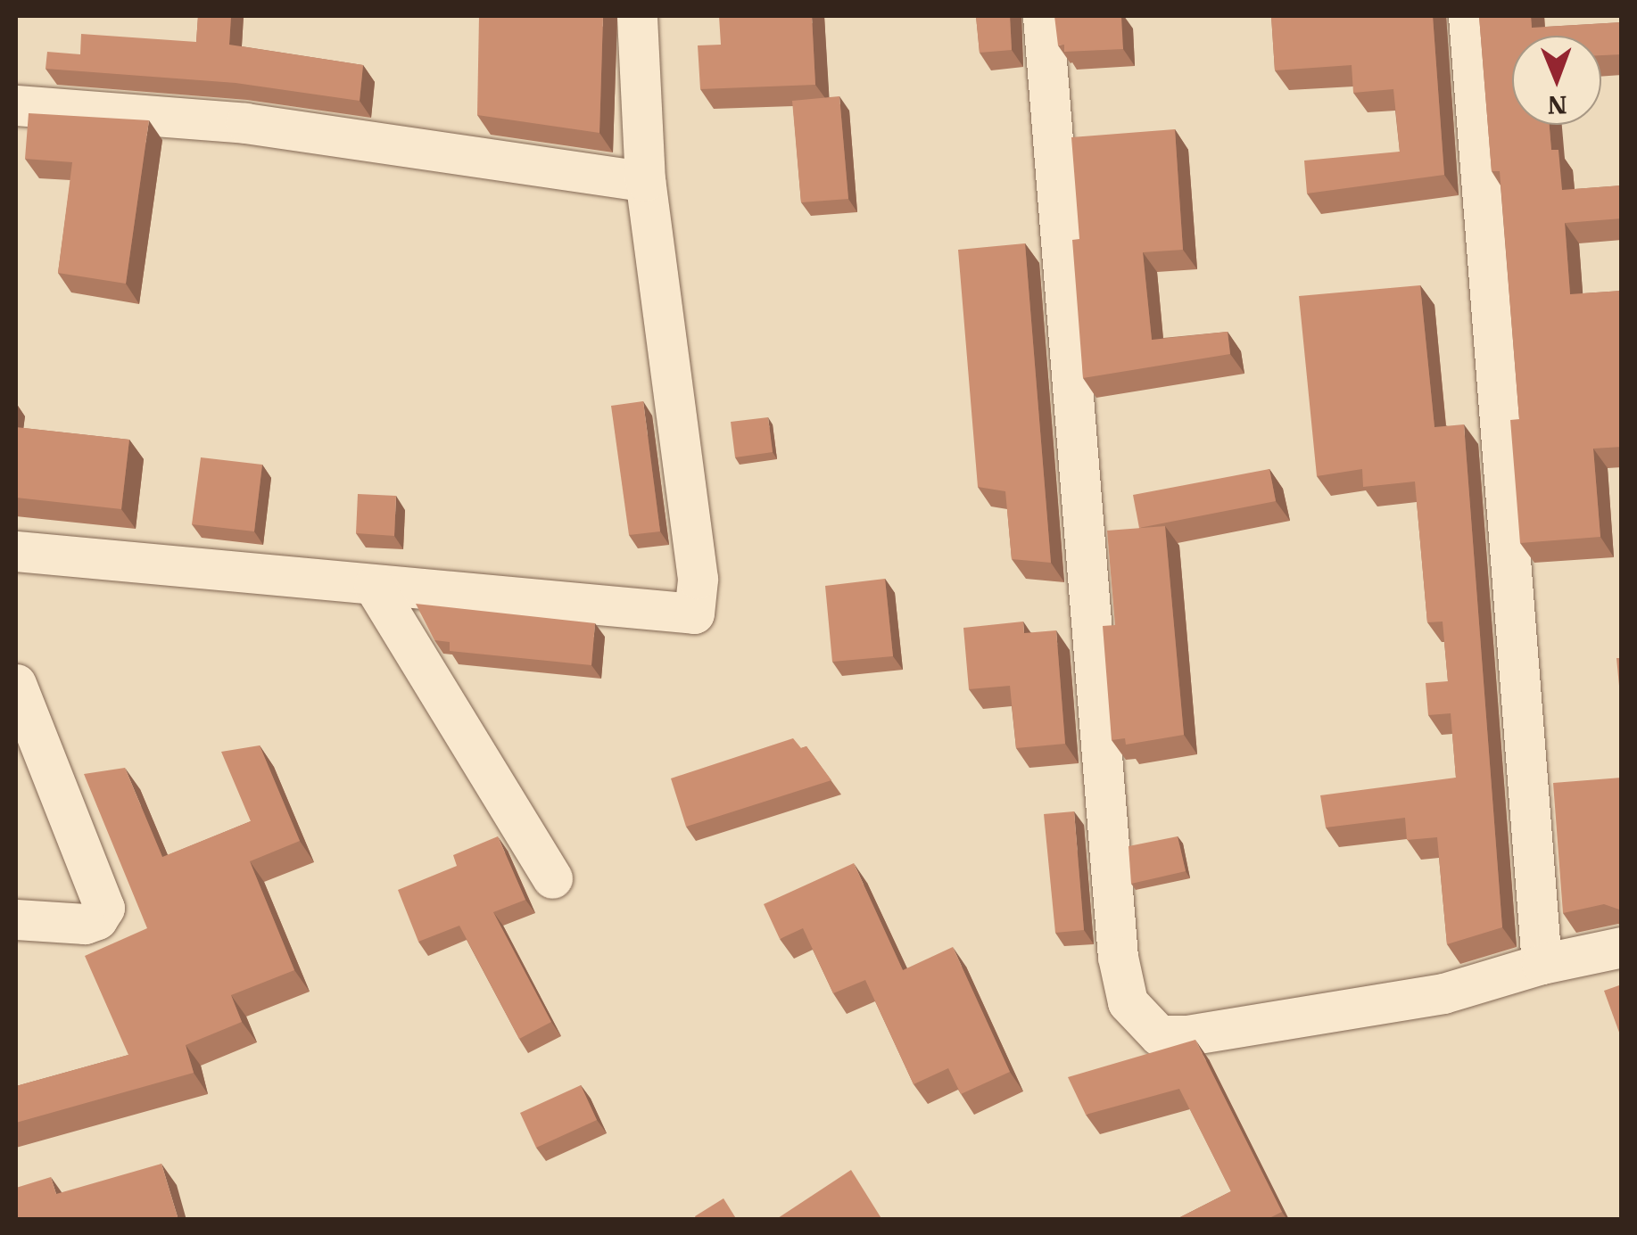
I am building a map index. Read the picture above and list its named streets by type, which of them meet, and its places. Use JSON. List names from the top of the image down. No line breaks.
{"north":"bottom"}
